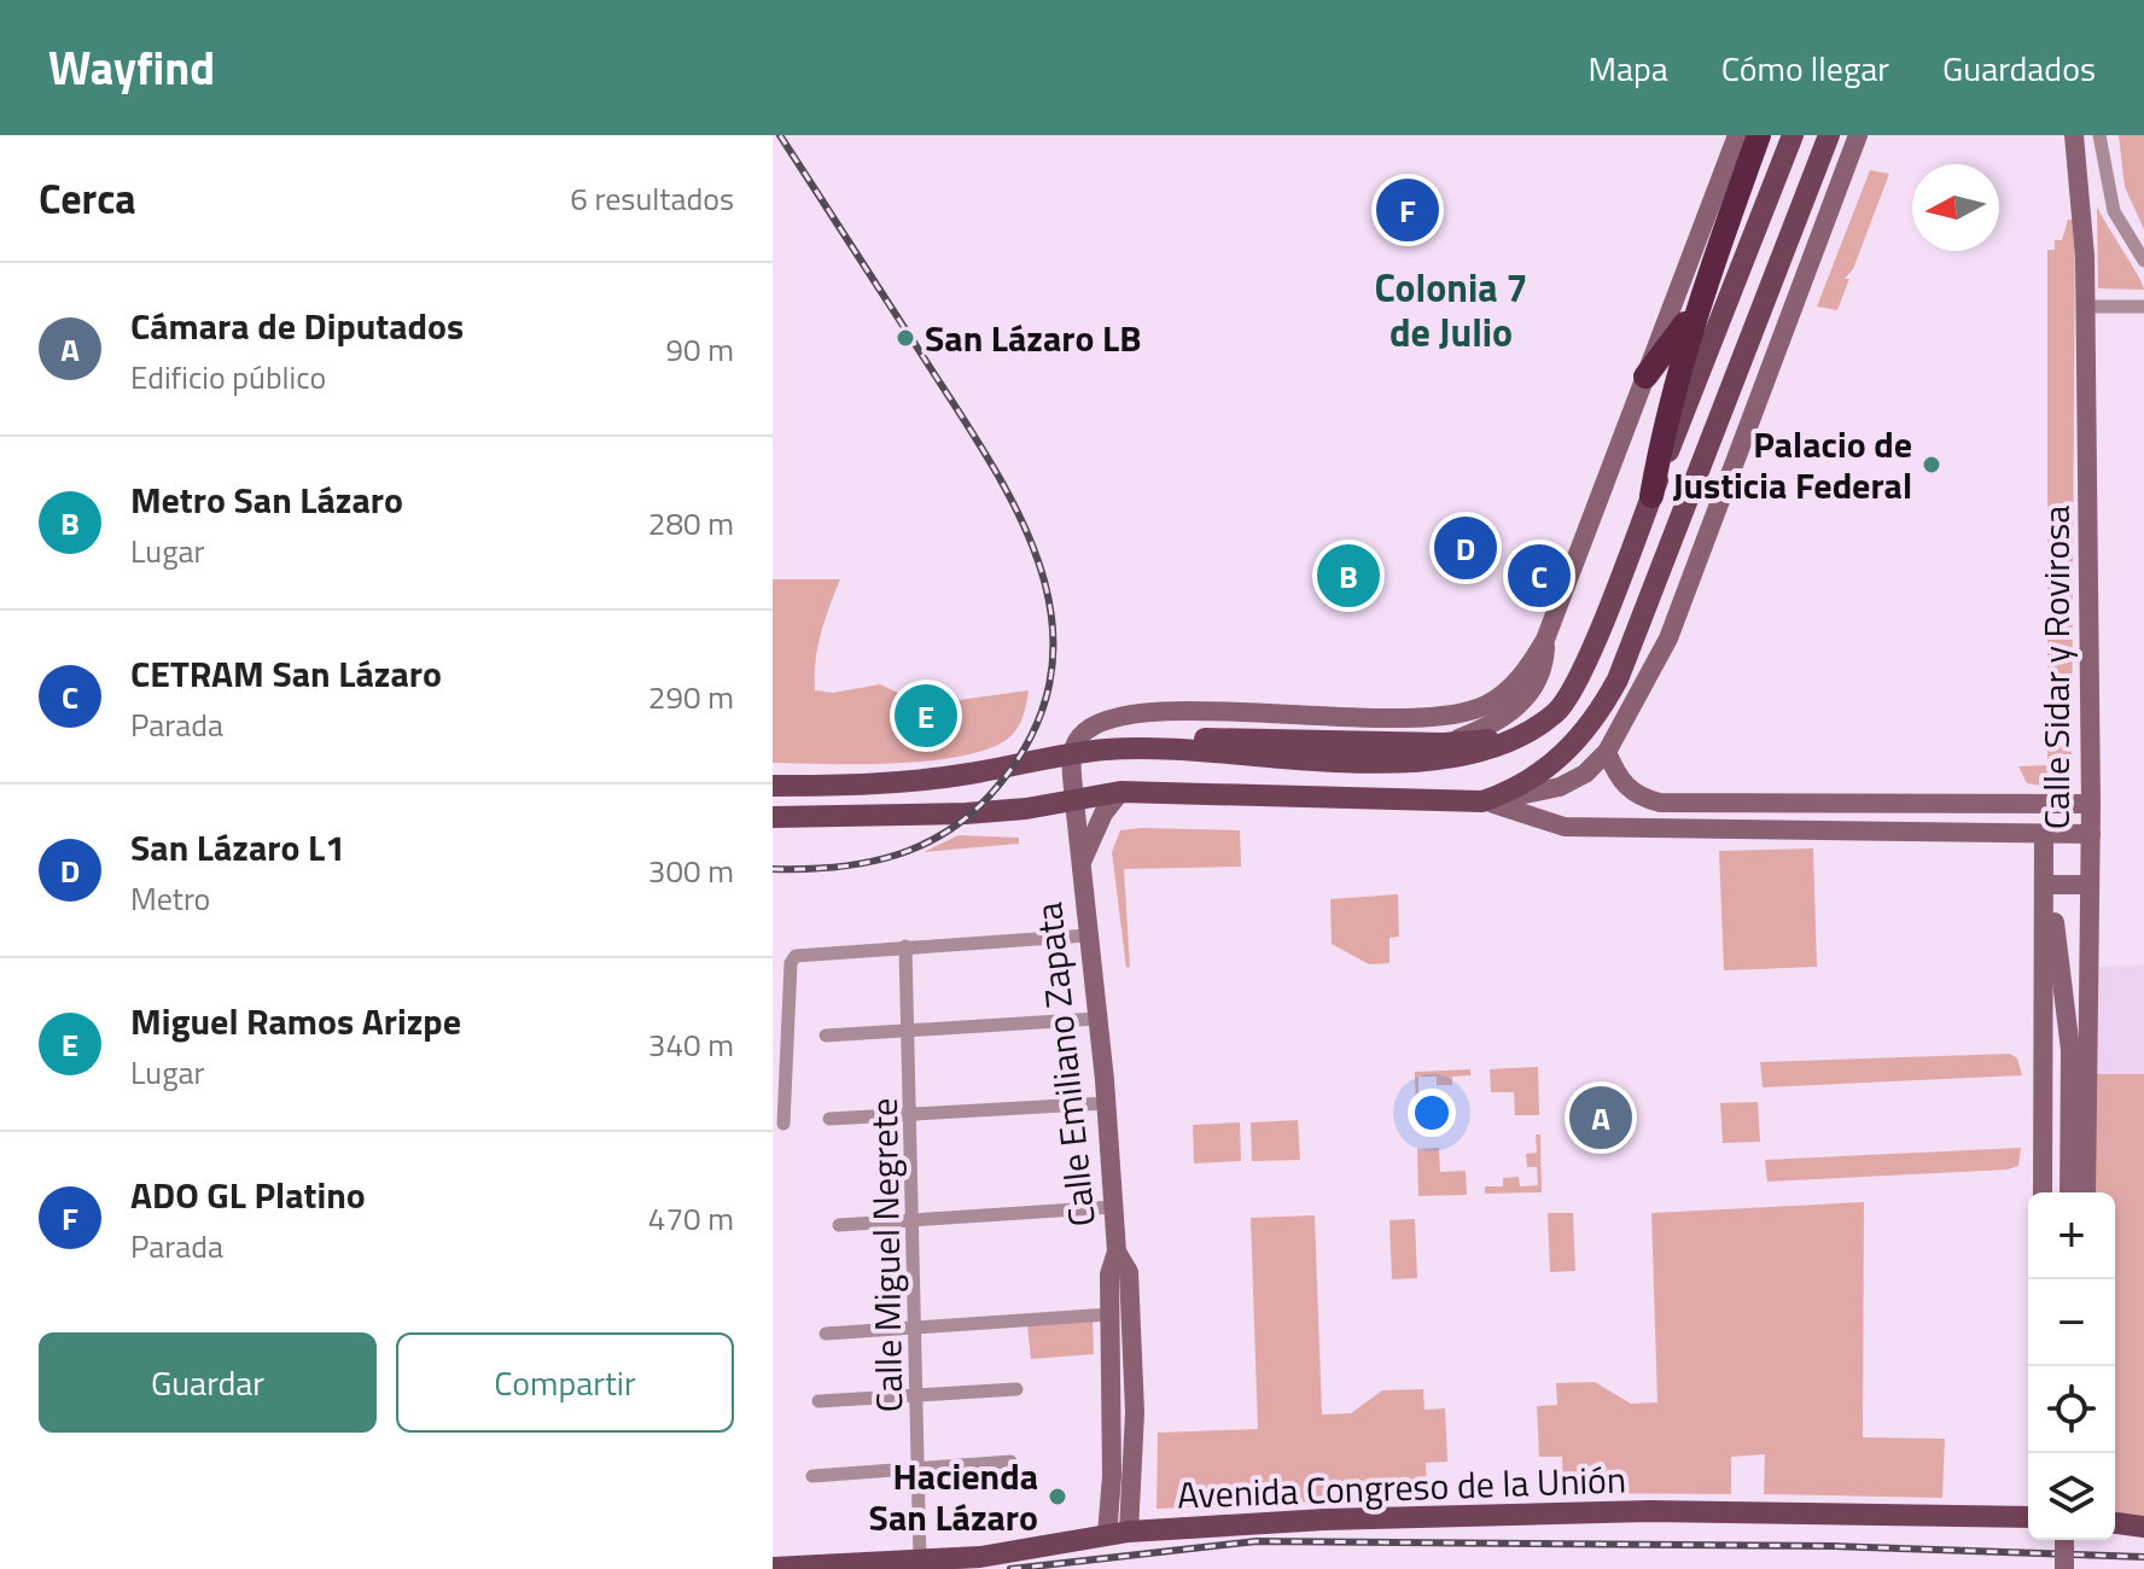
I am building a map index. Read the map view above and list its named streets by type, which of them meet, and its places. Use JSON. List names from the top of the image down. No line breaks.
{"streets":{"main road":["Avenida Congreso de la Unión"],"street":["Calle Sidar y Rovirosa","Calle Emiliano Zapata","Calle Miguel Negrete"]},"crossings":[["Calle Emiliano Zapata","Avenida Congreso de la Unión"],["Calle Miguel Negrete","Avenida Congreso de la Unión"]],"districts":["Colonia 7 de Julio"],"places":["San Lázaro LB","Palacio de Justicia Federal","Hacienda San Lázaro"],"north":"left","page":{"header":"Wayfind","nav":["Mapa","Cómo llegar","Guardados"],"heading":["Cerca","6 resultados"],"pins":["F","D","B","C","E","A"],"list":[{"mark":"A","name":"Cámara de Diputados","note":"Edificio público","value":"90 m"},{"mark":"B","name":"Metro San Lázaro","note":"Lugar","value":"280 m"},{"mark":"C","name":"CETRAM San Lázaro","note":"Parada","value":"290 m"},{"mark":"D","name":"San Lázaro L1","note":"Metro","value":"300 m"},{"mark":"E","name":"Miguel Ramos Arizpe","note":"Lugar","value":"340 m"},{"mark":"F","name":"ADO GL Platino","note":"Parada","value":"470 m"}],"map_buttons":["+","−"],"buttons":["Guardar","Compartir"]}}
